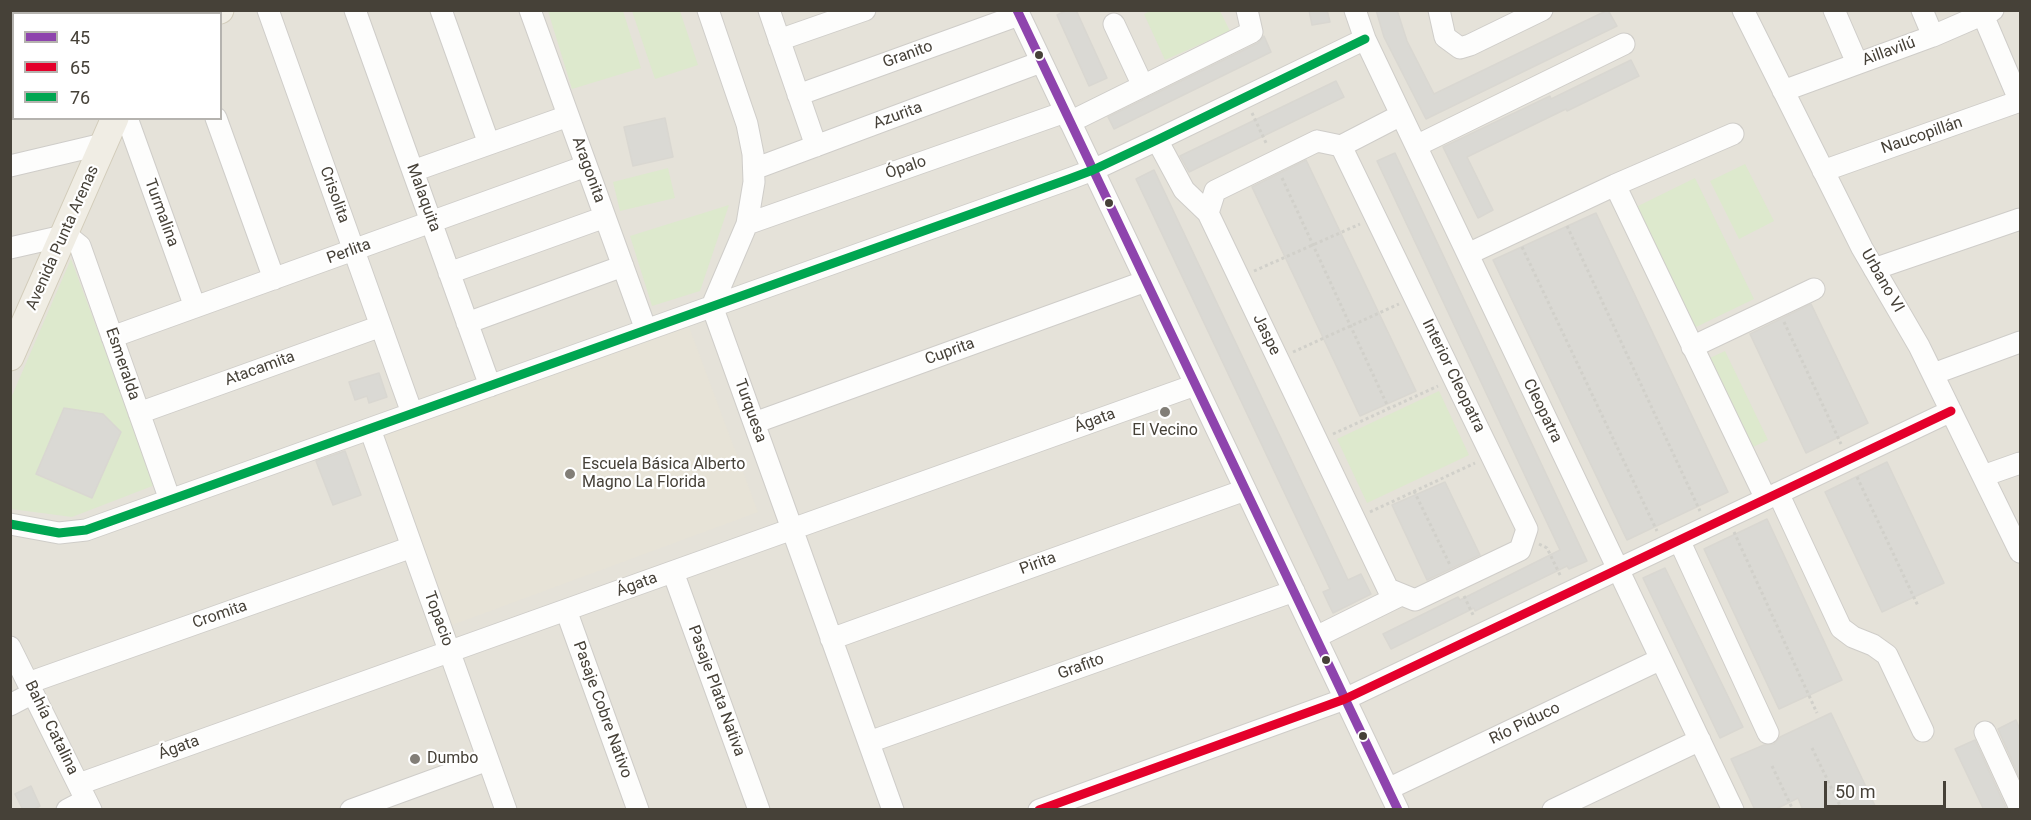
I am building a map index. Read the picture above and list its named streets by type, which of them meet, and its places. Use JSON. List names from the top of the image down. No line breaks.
{"streets":{"main road":["Avenida Punta Arenas"],"street":["Aillavilú","Granito","Azurita","Naucopillán","Ópalo","Aragonita","Crisolita","Malaquita","Turmalina","Perlita","Urbano VI","Jaspe","Cuprita","Esmeralda","Atacamita","Interior Cleopatra","Turquesa","Cleopatra","Ágata","Pirita","Cromita","Topacio","Grafito","Pasaje Plata Nativa","Pasaje Cobre Nativo","Río Piduco","Bahía Catalina"]},"crossings":[["Aillavilú","Urbano VI"],["Naucopillán","Urbano VI"],["Aragonita","Perlita"],["Crisolita","Perlita"],["Crisolita","Atacamita"],["Malaquita","Perlita"],["Turmalina","Perlita"],["Avenida Punta Arenas","Esmeralda"],["Perlita","Esmeralda"],["Cuprita","Turquesa"],["Esmeralda","Atacamita"],["Turquesa","Ágata"],["Turquesa","Pirita"],["Turquesa","Grafito"],["Cleopatra","Río Piduco"],["Ágata","Topacio"],["Ágata","Pasaje Plata Nativa"],["Ágata","Pasaje Cobre Nativo"],["Ágata","Bahía Catalina"],["Cromita","Topacio"],["Cromita","Bahía Catalina"]],"places":["El Vecino","Escuela Básica Alberto Magno La Florida","Dumbo"],"lines":["transit line 45","transit line 76","transit line 65"],"legend":["45","65","76"],"scale_bar":"50 m"}
